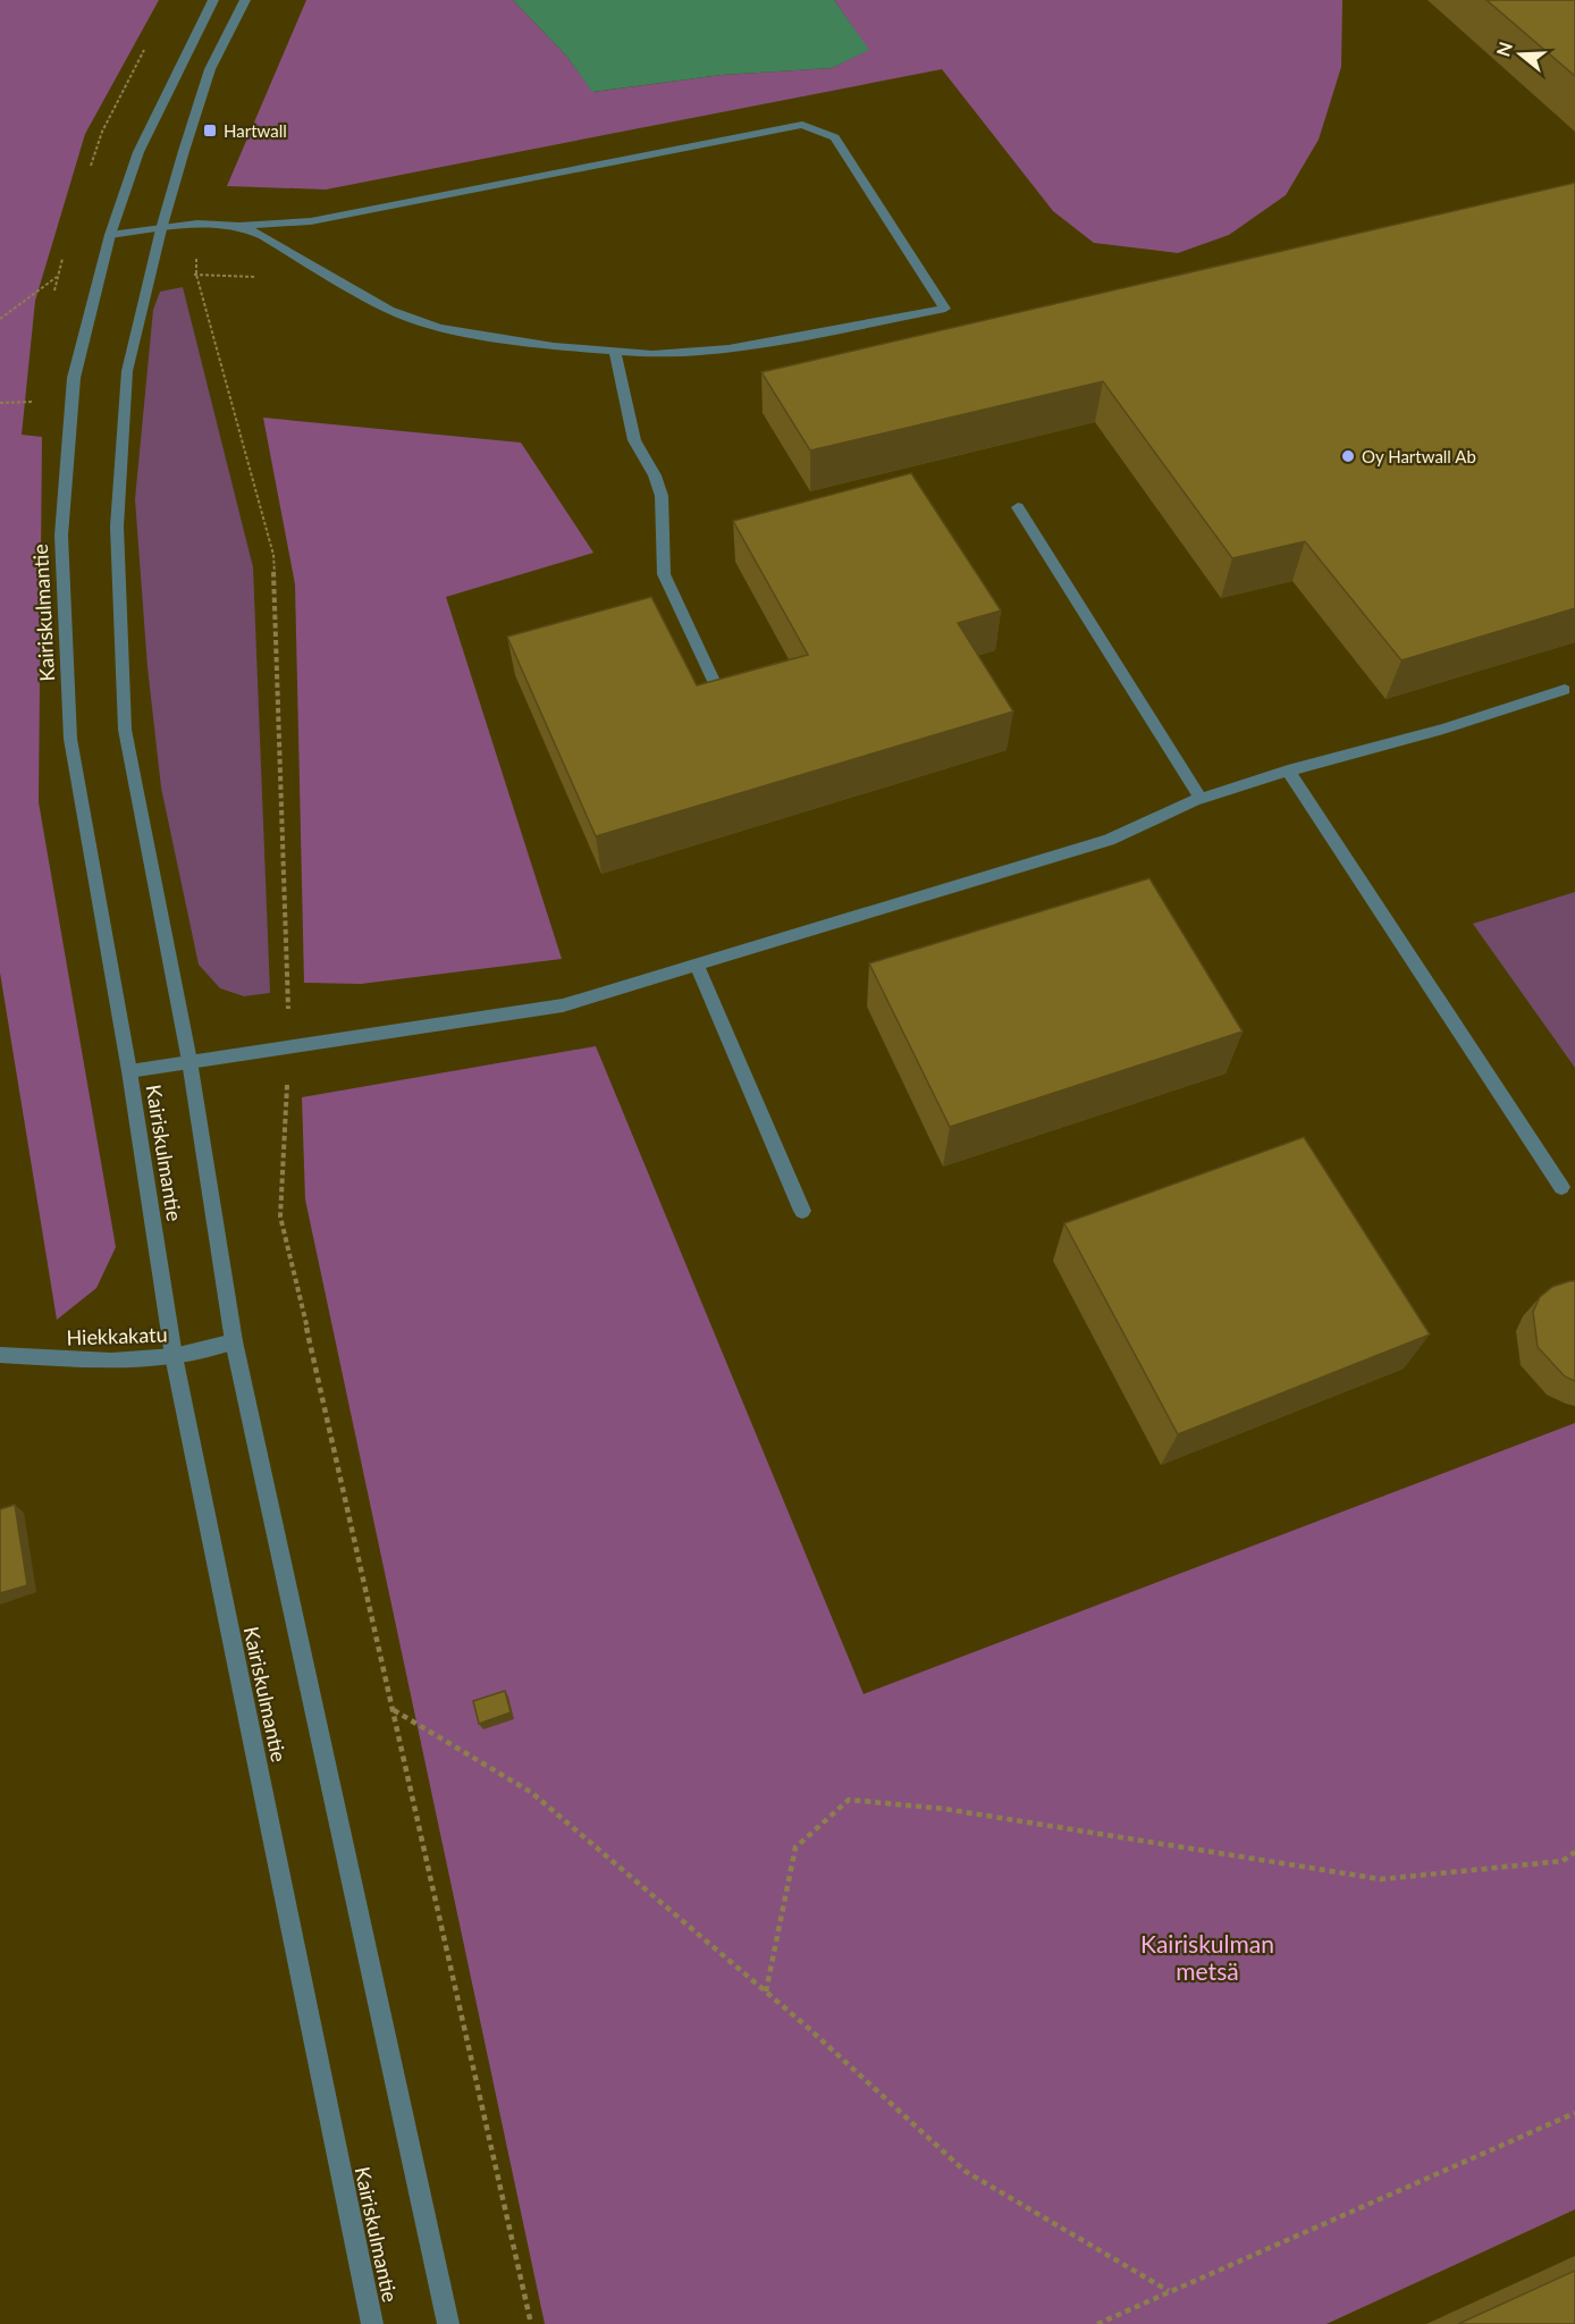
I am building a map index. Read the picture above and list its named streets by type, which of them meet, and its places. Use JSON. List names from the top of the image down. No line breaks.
{"streets":{"street":["Kairiskulmantie","Hiekkakatu"]},"crossings":[["Kairiskulmantie","Hiekkakatu"]],"parks":["Kairiskulman metsä"],"places":{"transit":["Hartwall"],"other":["Oy Hartwall Ab"]},"north":"left"}
